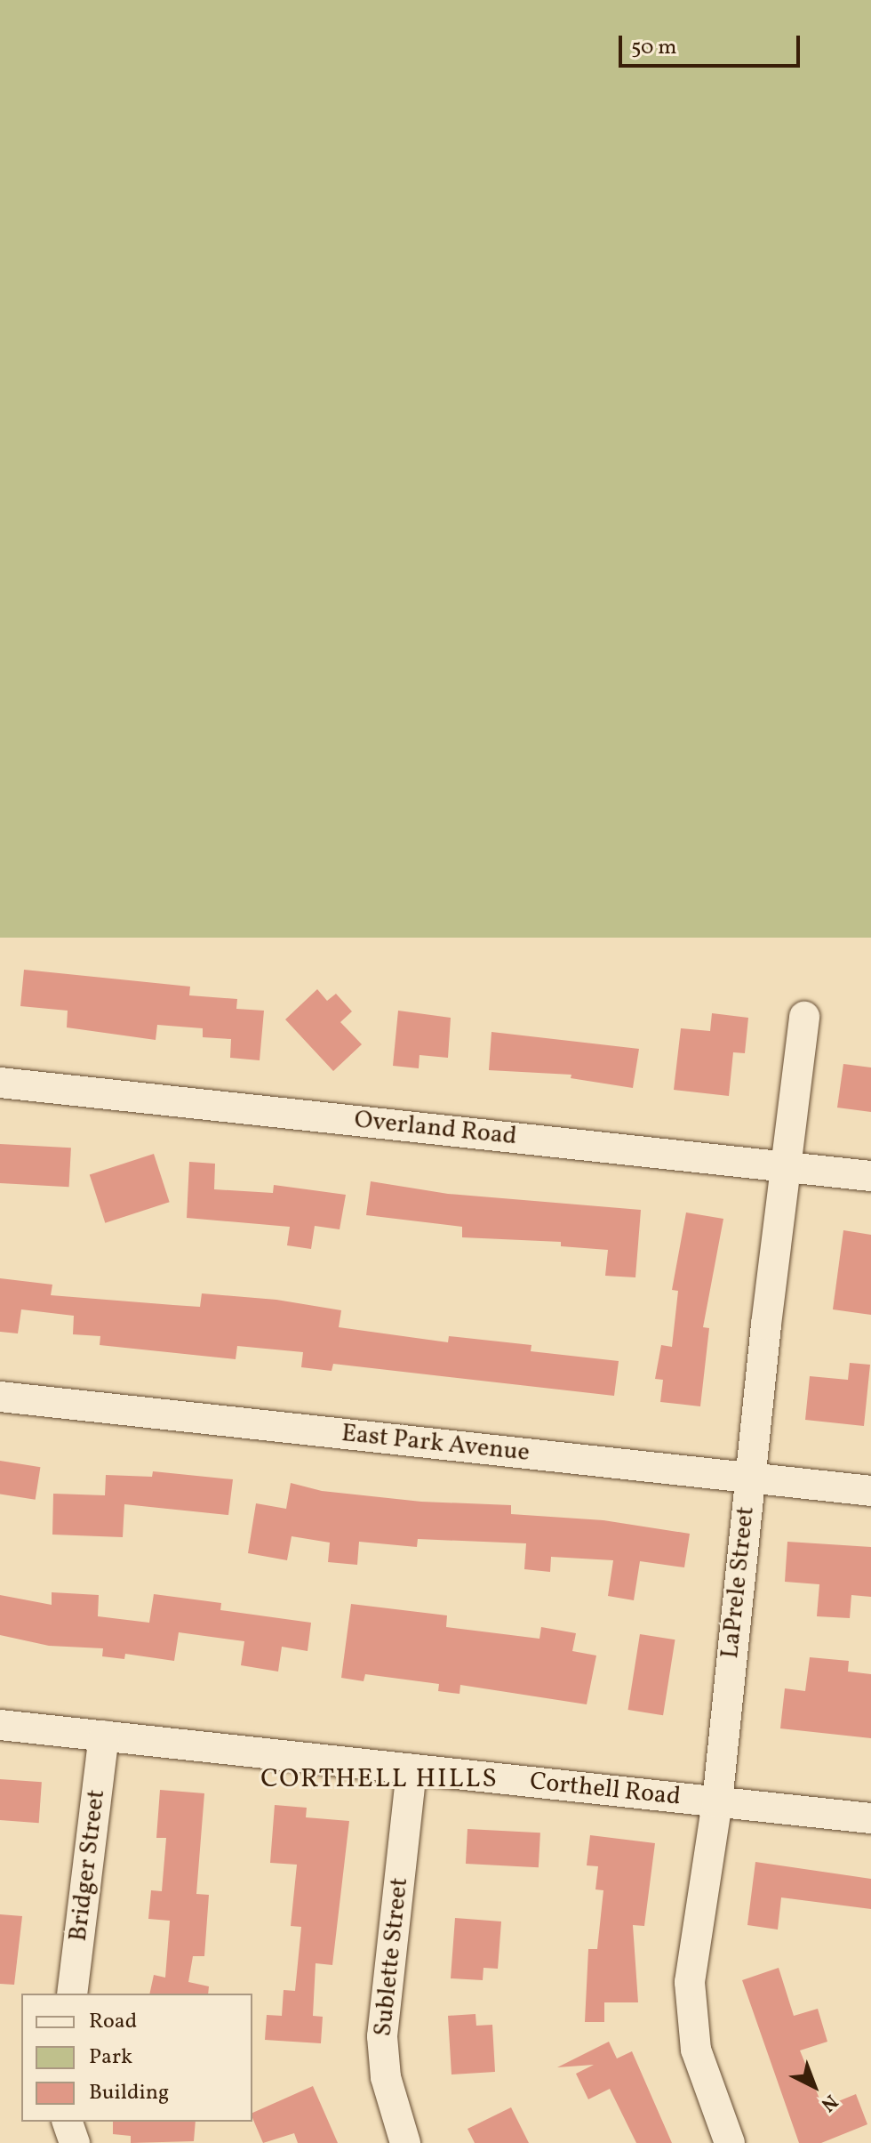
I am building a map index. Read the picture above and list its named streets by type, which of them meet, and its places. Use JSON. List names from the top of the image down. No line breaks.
{"streets":{"street":["Overland Road","East Park Avenue","LaPrele Street","Corthell Road","Bridger Street","Sublette Street"]},"crossings":[["Overland Road","LaPrele Street"],["East Park Avenue","LaPrele Street"],["LaPrele Street","Corthell Road"],["Corthell Road","Bridger Street"],["Corthell Road","Sublette Street"]],"districts":["CORTHELL HILLS"],"legend":["Road","Park","Building"],"scale_bar":"50 m","north":"bottom right"}
